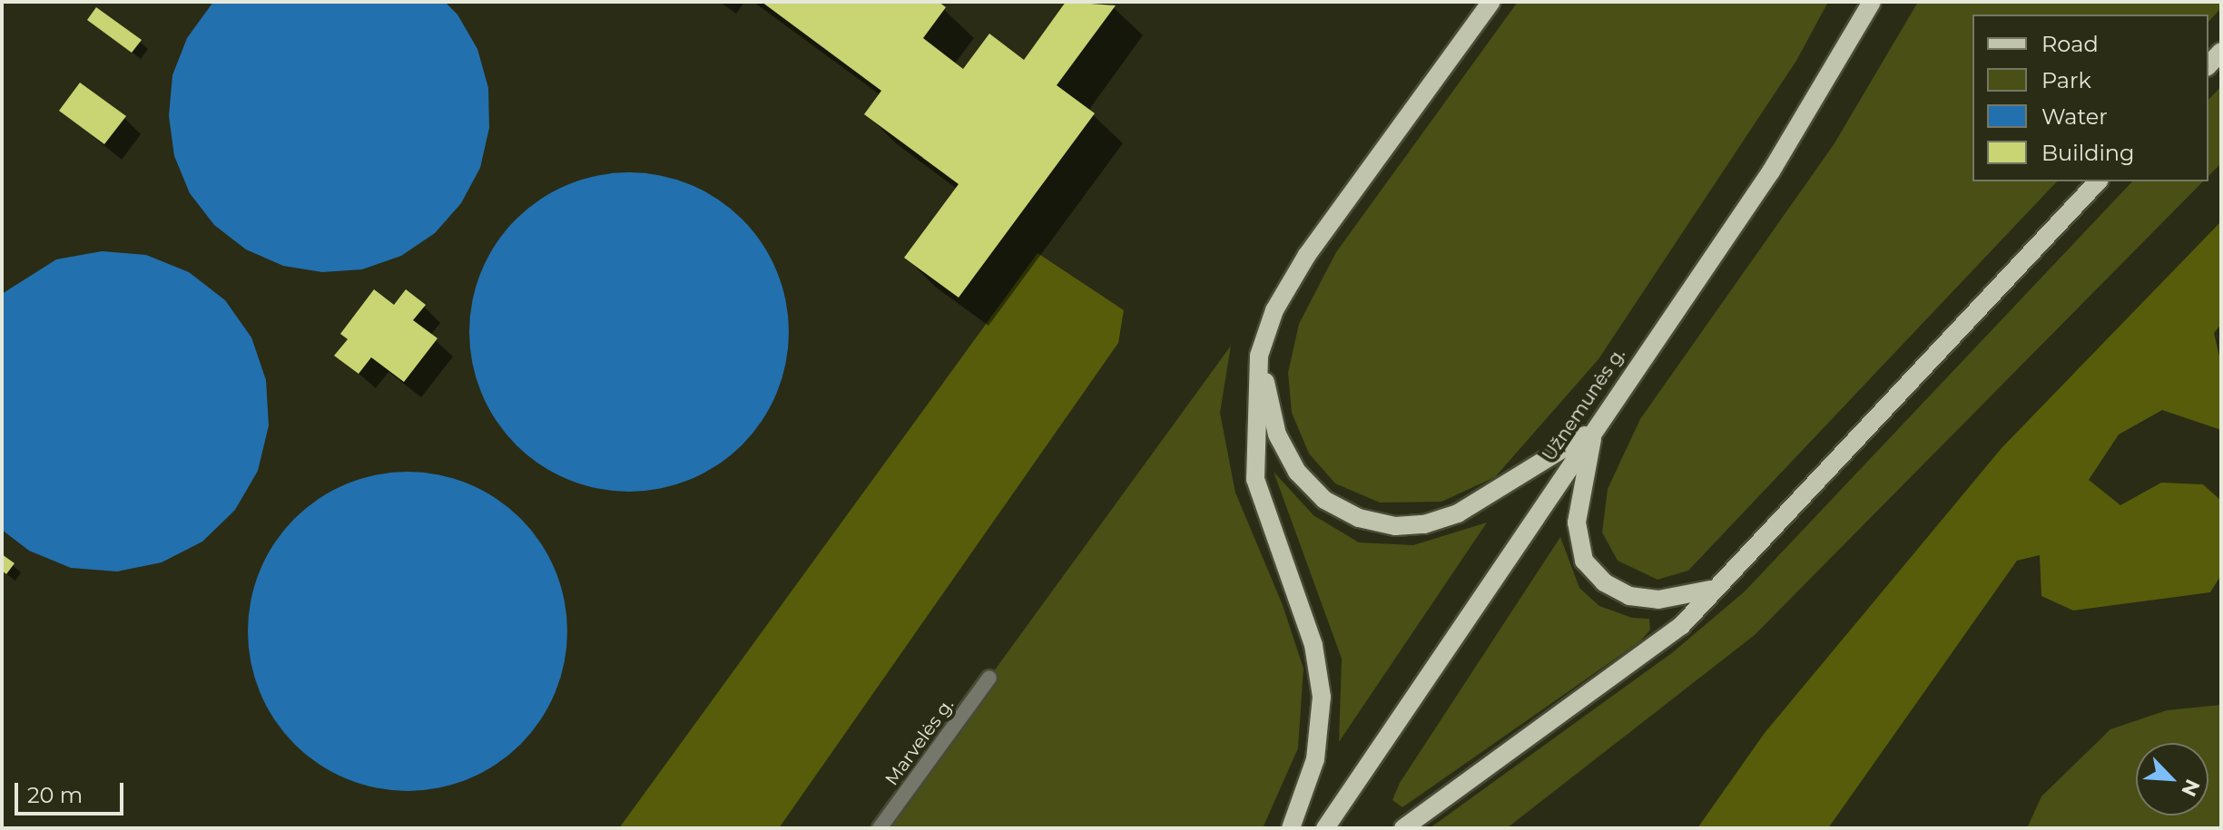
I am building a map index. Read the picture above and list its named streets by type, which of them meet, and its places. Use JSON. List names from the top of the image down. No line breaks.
{"streets":{"main road":["Užnemunės g."],"street":["Marvelės g."]},"legend":["Road","Park","Water","Building"],"scale_bar":"20 m","north":"bottom right"}
